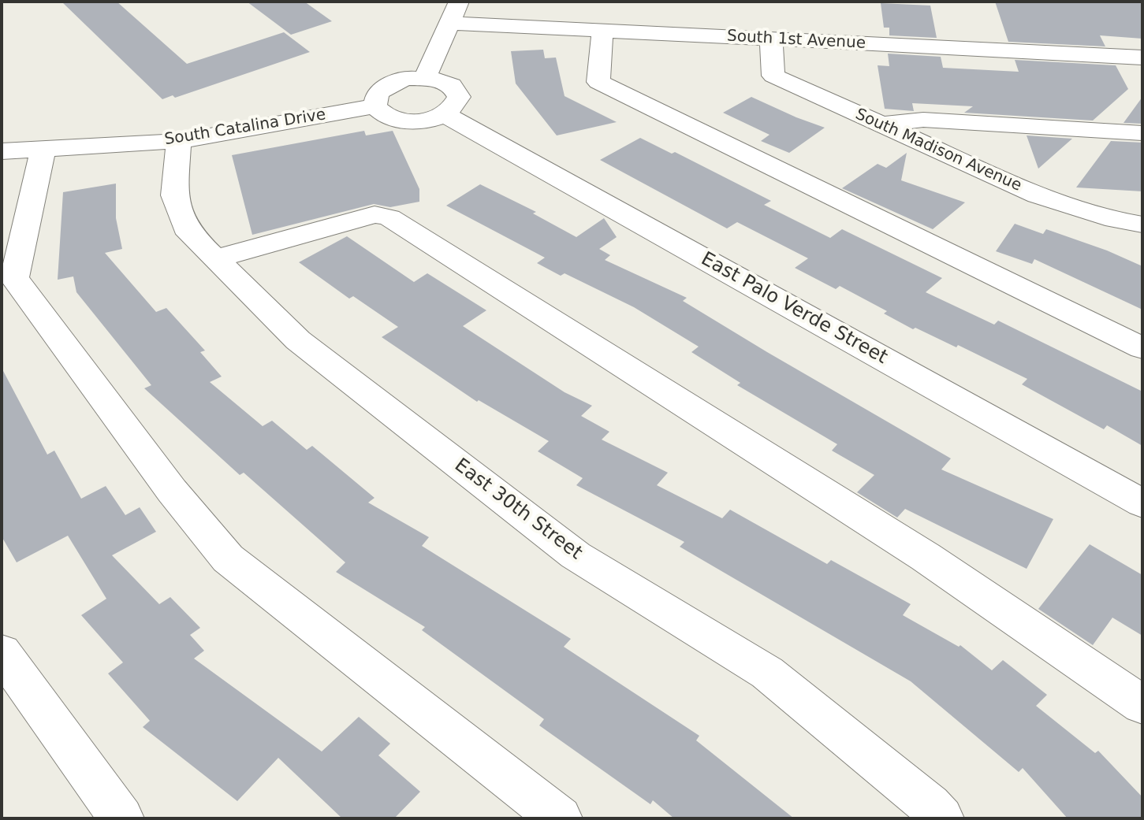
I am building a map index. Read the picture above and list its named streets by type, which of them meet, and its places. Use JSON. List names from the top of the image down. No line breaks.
{"streets":{"street":["South 1st Avenue","South Catalina Drive","South Madison Avenue","East Palo Verde Street","East 30th Street"]},"crossings":[["South 1st Avenue","South Madison Avenue"],["South Catalina Drive","East 30th Street"]]}
